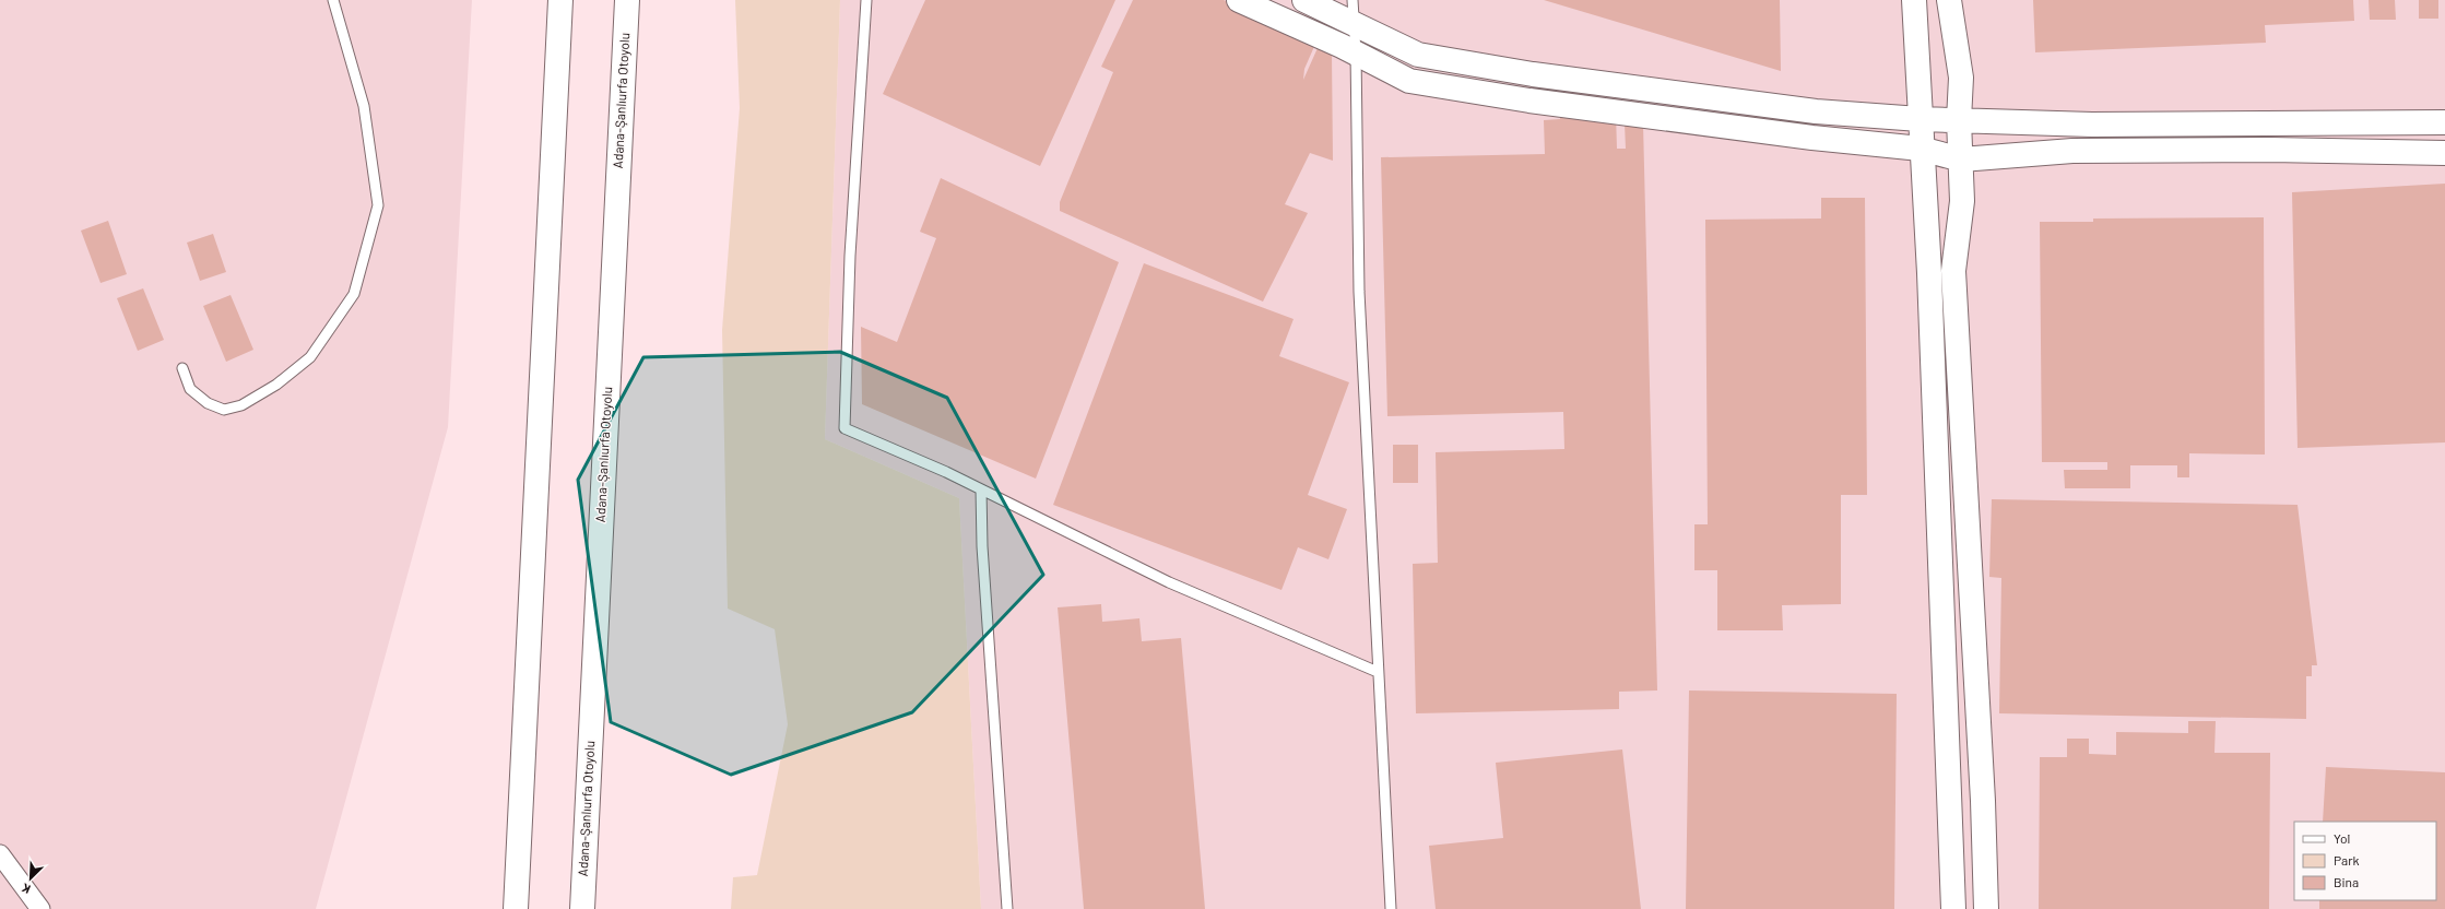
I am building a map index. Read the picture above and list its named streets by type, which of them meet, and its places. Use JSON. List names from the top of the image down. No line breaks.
{"streets":{"main road":["Adana-Şanlıurfa Otoyolu"]},"legend":["Yol","Park","Bina"],"north":"bottom left"}
